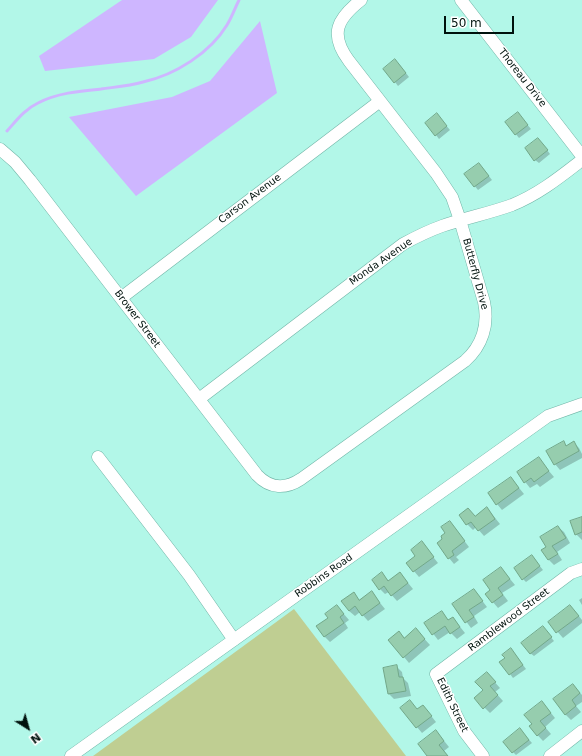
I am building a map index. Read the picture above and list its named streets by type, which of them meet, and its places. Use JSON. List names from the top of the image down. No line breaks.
{"streets":{"street":["Thoreau Drive","Carson Avenue","Monda Avenue","Butterfly Drive","Brower Street","Robbins Road","Ramblewood Street","Edith Street"]},"crossings":[["Carson Avenue","Butterfly Drive"],["Carson Avenue","Brower Street"],["Monda Avenue","Butterfly Drive"],["Monda Avenue","Brower Street"],["Butterfly Drive","Brower Street"],["Ramblewood Street","Edith Street"]],"scale_bar":"50 m","north":"bottom right"}
